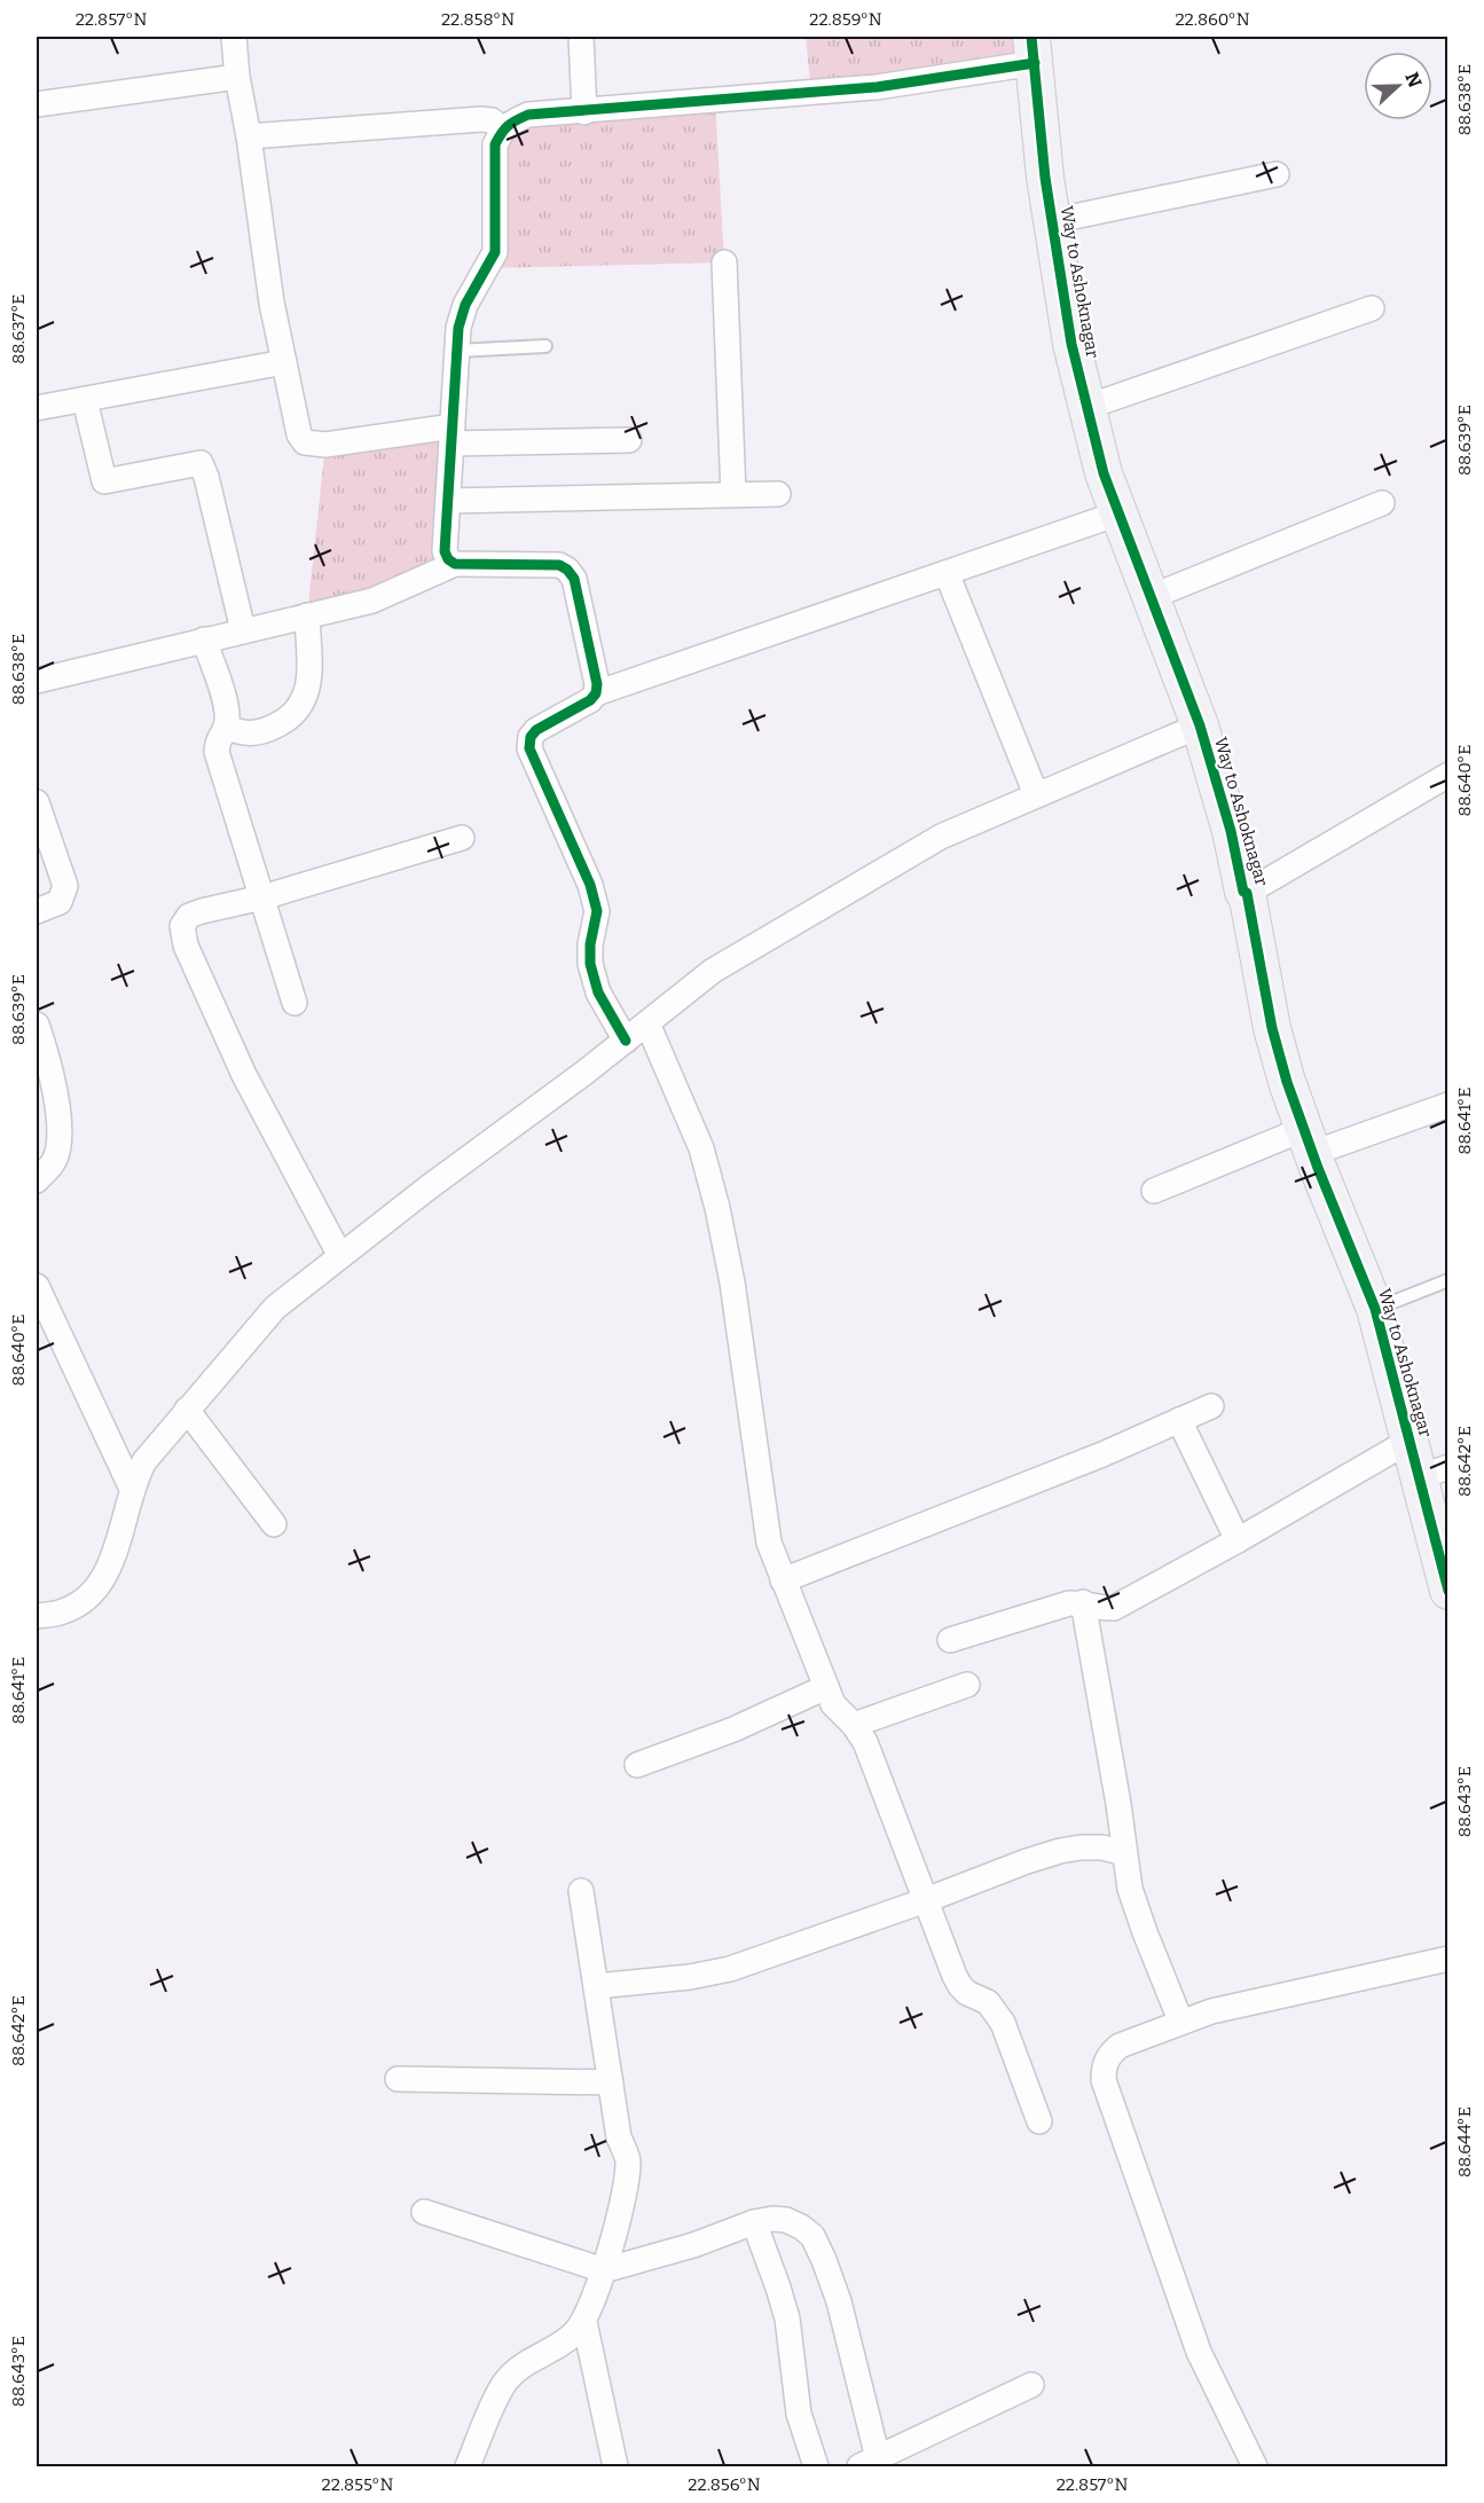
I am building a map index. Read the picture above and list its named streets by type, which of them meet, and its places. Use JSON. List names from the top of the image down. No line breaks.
{"streets":{"street":["Way to Ashoknagar"]},"north":"right","coordinates":["22.857°N","22.858°N","22.859°N","22.860°N","88.638°E","88.637°E","88.639°E","88.640°E","88.641°E","88.642°E","88.643°E","88.644°E","22.855°N","22.856°N"]}
